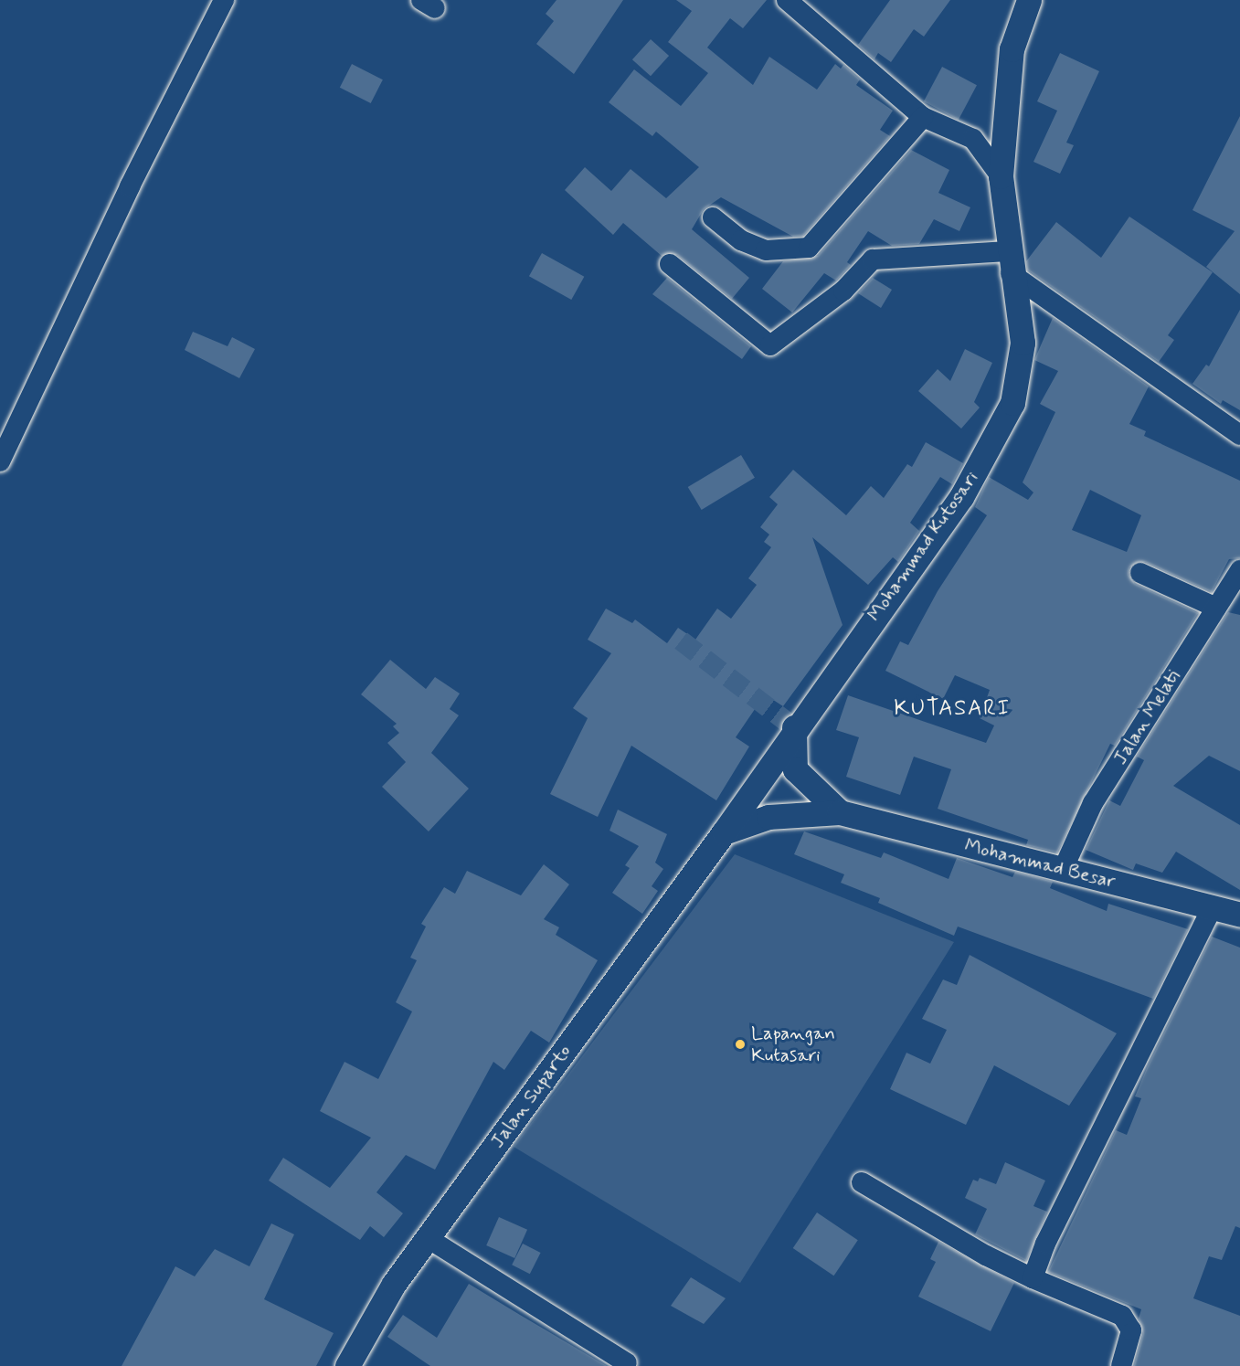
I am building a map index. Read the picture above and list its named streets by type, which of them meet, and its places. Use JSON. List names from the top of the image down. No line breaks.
{"streets":{"street":["Mohammad Kutosari","Jalan Melati","Mohammad Besar","Jalan Suparto"]},"crossings":[["Mohammad Kutosari","Jalan Suparto"],["Jalan Melati","Mohammad Besar"]],"districts":["KUTASARI"],"places":["Lapangan Kutasari"]}
